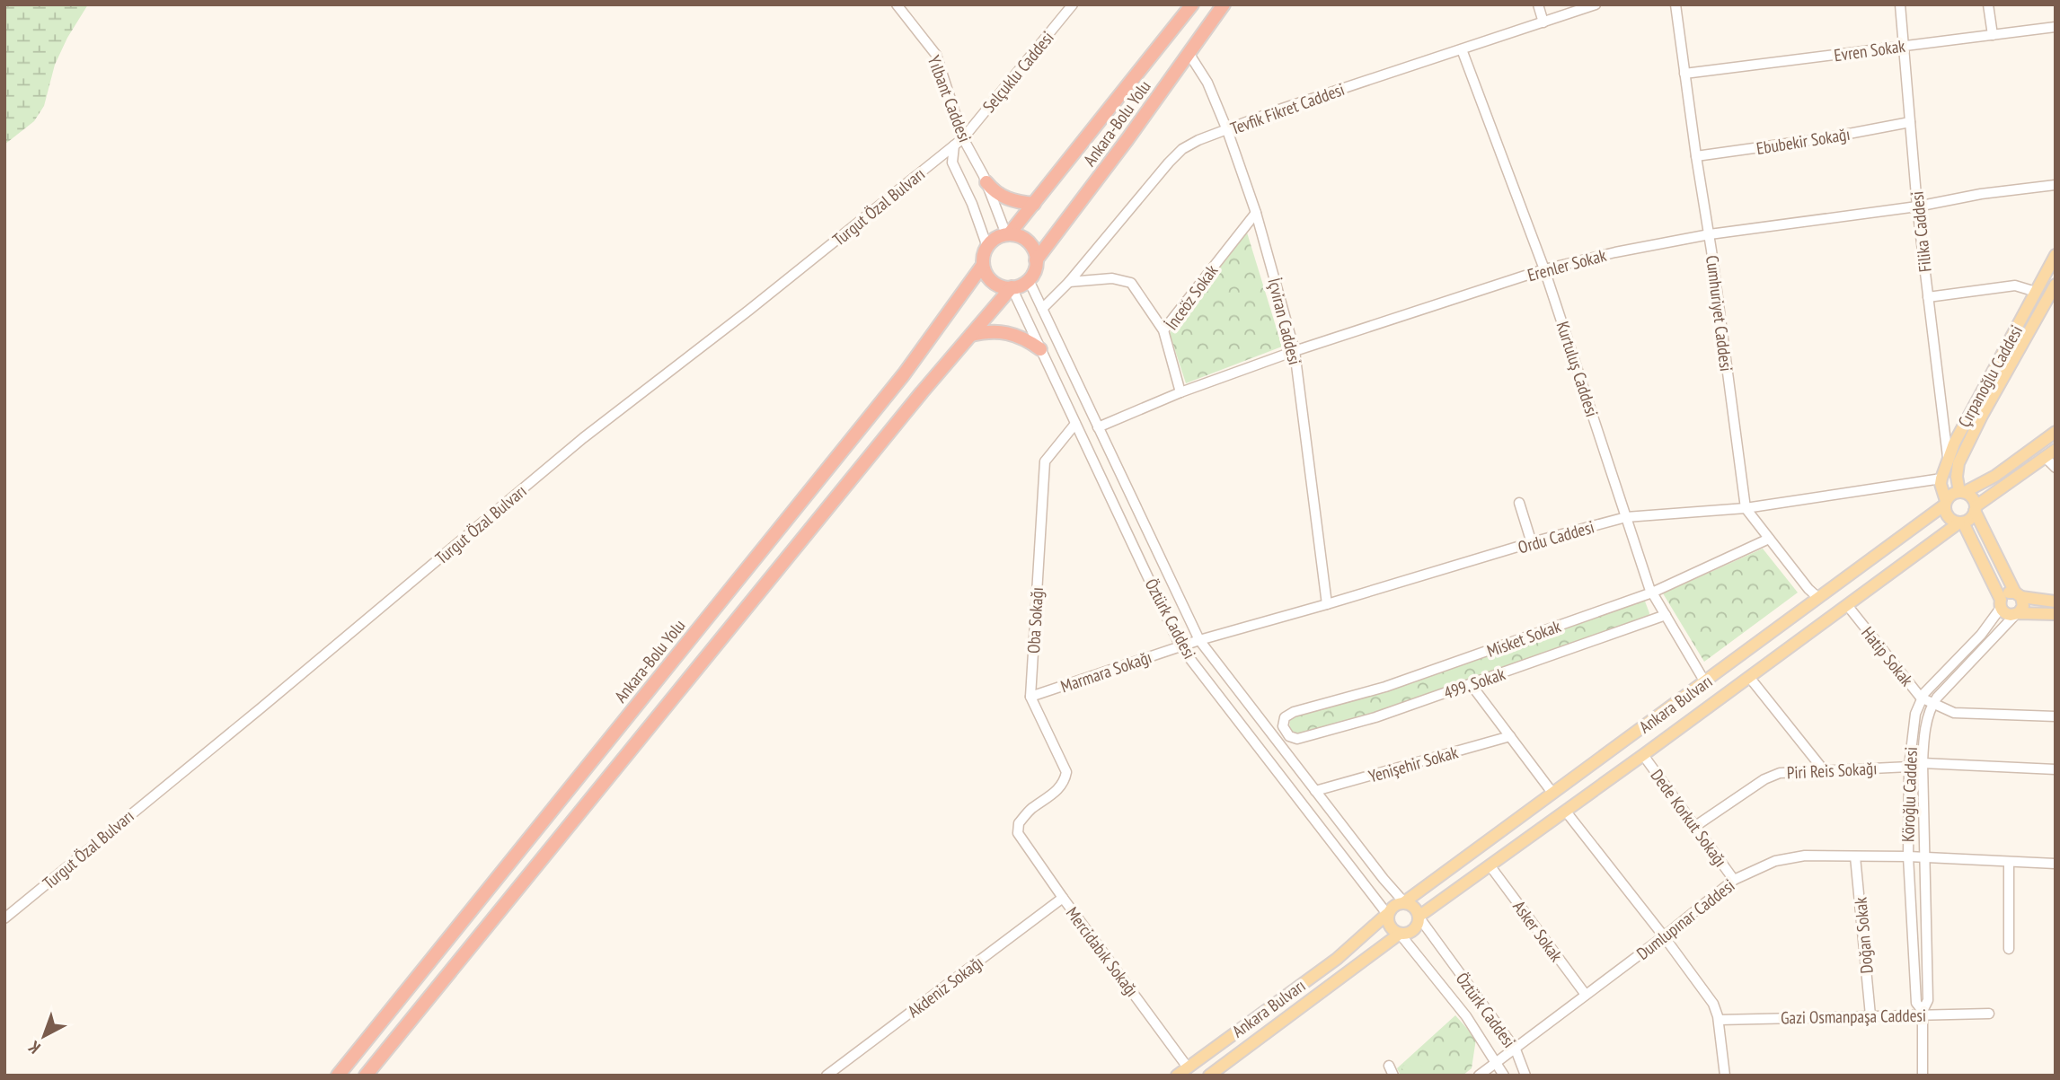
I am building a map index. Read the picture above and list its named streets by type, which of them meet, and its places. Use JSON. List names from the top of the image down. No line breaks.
{"streets":{"highway":["Ankara-Bolu Yolu"],"main road":["Çırpanoğlu Caddesi","Ankara Bulvarı"],"street":["Evren Sokak","Selçuklu Caddesi","Yılbant Caddesi","Tevfik Fikret Caddesi","Ebubekir Sokağı","Turgut Özal Bulvarı","Filika Caddesi","Erenler Sokak","İnceöz Sokak","Cumhuriyet Caddesi","İçviran Caddesi","Kurtuluş Caddesi","Ordu Caddesi","Öztürk Caddesi","Oba Sokağı","Misket Sokak","Hatip Sokak","Marmara Sokağı","499. Sokak","Yenişehir Sokak","Piri Reis Sokağı","Köroğlu Caddesi","Dede Korkut Sokağı","Dumlupınar Caddesi","Asker Sokak","Doğan Sokak","Mercidabık Sokağı","Akdeniz Sokağı","Gazi Osmanpaşa Caddesi"]},"crossings":[["Evren Sokak","Filika Caddesi"],["Evren Sokak","Cumhuriyet Caddesi"],["Selçuklu Caddesi","Yılbant Caddesi"],["Selçuklu Caddesi","Turgut Özal Bulvarı"],["Yılbant Caddesi","Ankara-Bolu Yolu"],["Yılbant Caddesi","Turgut Özal Bulvarı"],["Yılbant Caddesi","Öztürk Caddesi"],["Tevfik Fikret Caddesi","İçviran Caddesi"],["Tevfik Fikret Caddesi","Kurtuluş Caddesi"],["Tevfik Fikret Caddesi","Öztürk Caddesi"],["Ankara-Bolu Yolu","İçviran Caddesi"],["Ankara-Bolu Yolu","Öztürk Caddesi"],["Ebubekir Sokağı","Filika Caddesi"],["Ebubekir Sokağı","Cumhuriyet Caddesi"],["Filika Caddesi","Erenler Sokak"],["Filika Caddesi","Çırpanoğlu Caddesi"],["Erenler Sokak","İnceöz Sokak"],["Erenler Sokak","Cumhuriyet Caddesi"],["Erenler Sokak","İçviran Caddesi"],["Erenler Sokak","Kurtuluş Caddesi"],["Erenler Sokak","Öztürk Caddesi"],["İnceöz Sokak","İçviran Caddesi"],["Cumhuriyet Caddesi","Ordu Caddesi"],["Cumhuriyet Caddesi","Misket Sokak"],["Cumhuriyet Caddesi","Ankara Bulvarı"],["İçviran Caddesi","Ordu Caddesi"],["Kurtuluş Caddesi","Ordu Caddesi"],["Kurtuluş Caddesi","Misket Sokak"],["Kurtuluş Caddesi","499. Sokak"],["Kurtuluş Caddesi","Ankara Bulvarı"],["Çırpanoğlu Caddesi","Ordu Caddesi"],["Çırpanoğlu Caddesi","Ankara Bulvarı"],["Ordu Caddesi","Öztürk Caddesi"],["Ordu Caddesi","Marmara Sokağı"],["Öztürk Caddesi","Oba Sokağı"],["Öztürk Caddesi","Marmara Sokağı"],["Öztürk Caddesi","Ankara Bulvarı"],["Öztürk Caddesi","Yenişehir Sokak"],["Öztürk Caddesi","Dumlupınar Caddesi"],["Oba Sokağı","Marmara Sokağı"],["Oba Sokağı","Mercidabık Sokağı"],["Misket Sokak","499. Sokak"],["Hatip Sokak","Ankara Bulvarı"],["Hatip Sokak","Köroğlu Caddesi"],["Ankara Bulvarı","Dede Korkut Sokağı"],["Ankara Bulvarı","Asker Sokak"],["Ankara Bulvarı","Mercidabık Sokağı"],["Piri Reis Sokağı","Köroğlu Caddesi"],["Piri Reis Sokağı","Dede Korkut Sokağı"],["Köroğlu Caddesi","Dumlupınar Caddesi"],["Köroğlu Caddesi","Gazi Osmanpaşa Caddesi"],["Dede Korkut Sokağı","Dumlupınar Caddesi"],["Dumlupınar Caddesi","Asker Sokak"],["Dumlupınar Caddesi","Doğan Sokak"],["Doğan Sokak","Gazi Osmanpaşa Caddesi"],["Mercidabık Sokağı","Akdeniz Sokağı"]],"north":"bottom left"}
